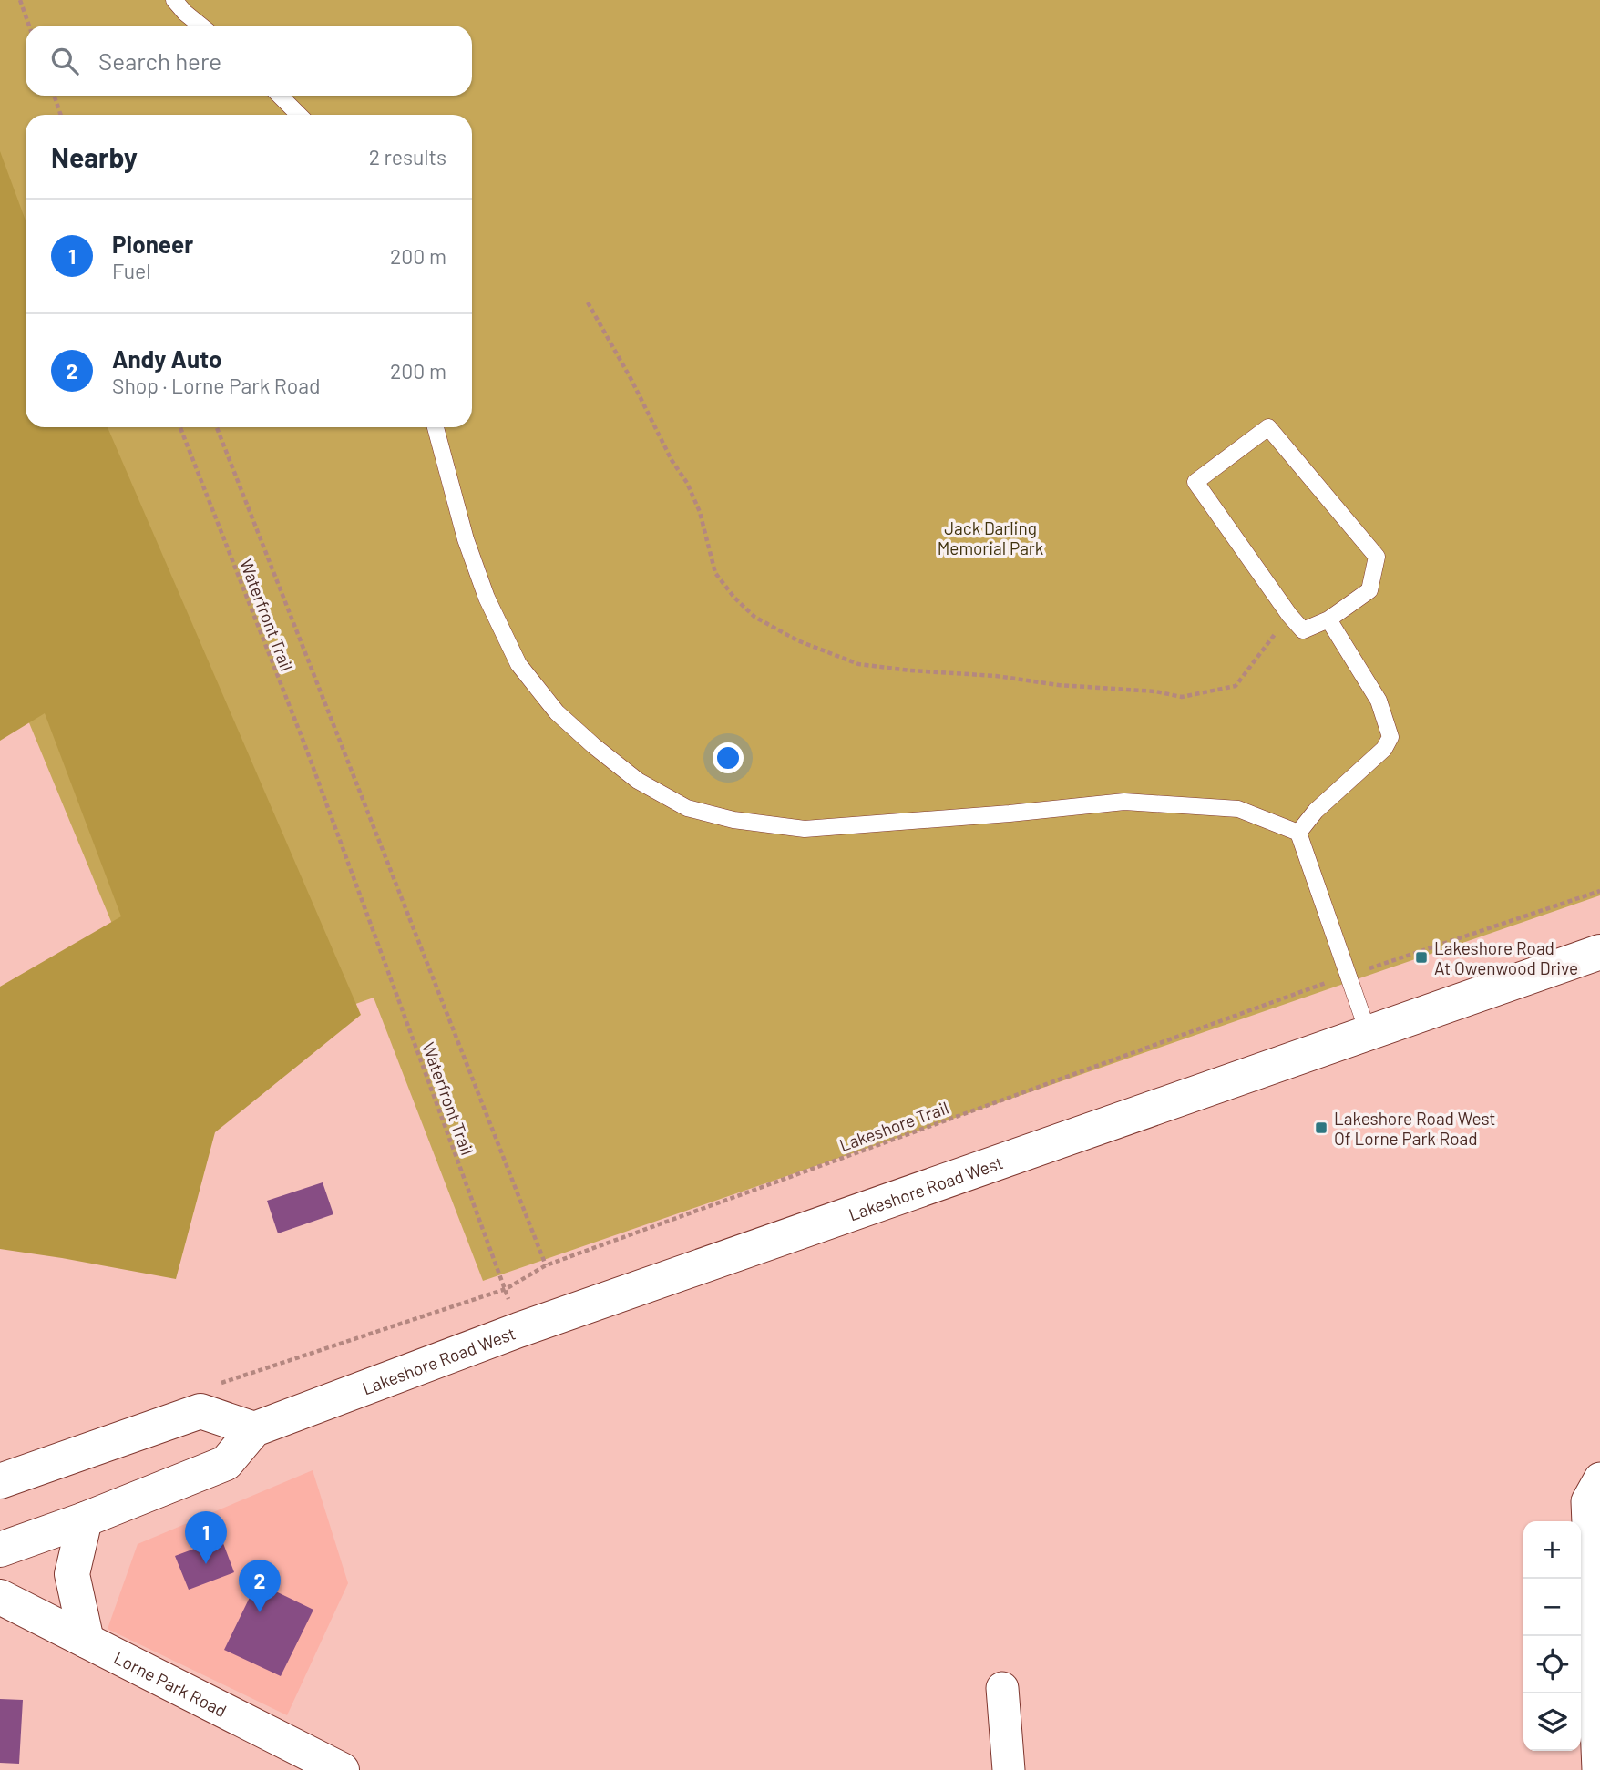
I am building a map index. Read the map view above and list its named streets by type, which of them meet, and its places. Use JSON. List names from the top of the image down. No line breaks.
{"streets":{"main road":["Lakeshore Road West","Lorne Park Road"],"path":["Waterfront Trail","Lakeshore Trail"]},"crossings":[["Waterfront Trail","Lakeshore Trail"]],"parks":["Jack Darling Memorial Park"],"places":{"transit":["Lakeshore Road At Owenwood Drive","Lakeshore Road West Of Lorne Park Road"]},"page":{"search":"Search here","heading":["Nearby","2 results"],"list":[{"mark":"1","name":"Pioneer","note":"Fuel","value":"200 m"},{"mark":"2","name":"Andy Auto","note":"Shop · Lorne Park Road","value":"200 m"}],"pins":["1","2"],"map_buttons":["+","−"]}}
